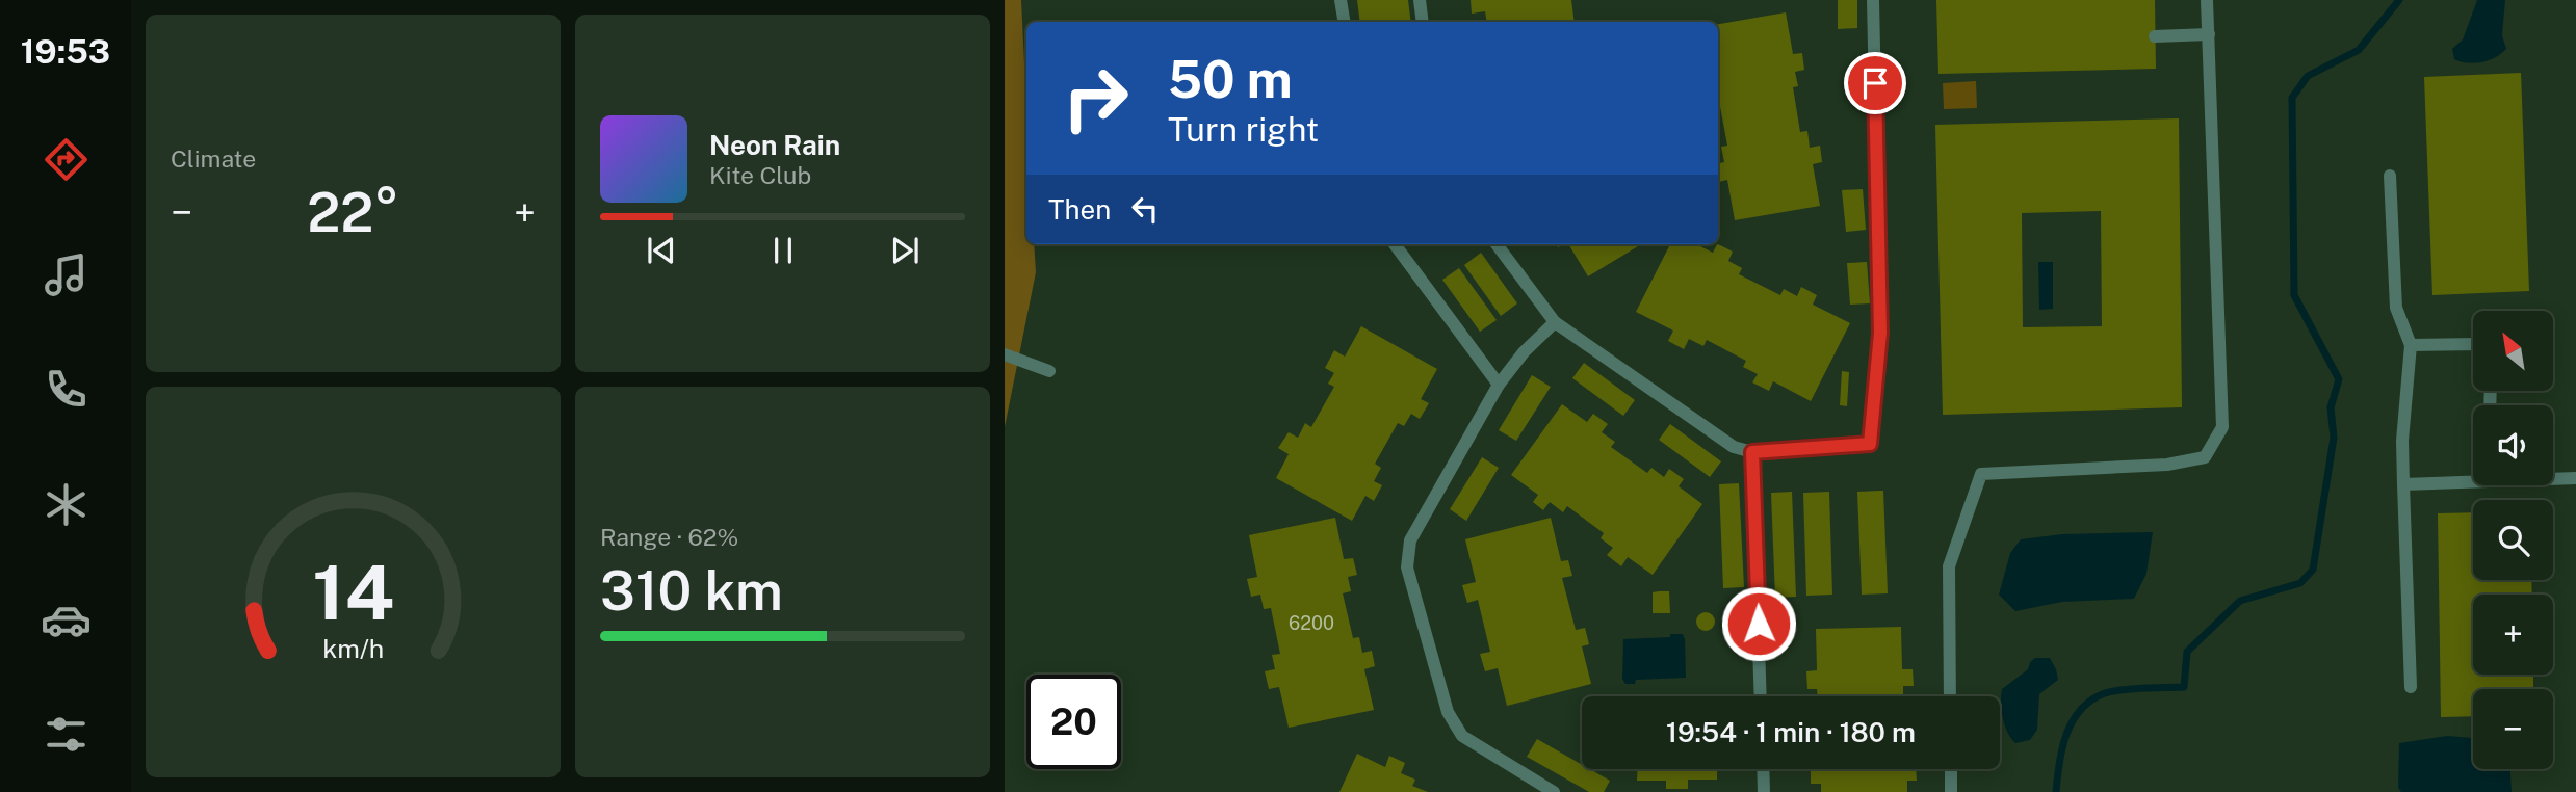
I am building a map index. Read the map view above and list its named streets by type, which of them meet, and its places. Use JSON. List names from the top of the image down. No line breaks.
{"house_numbers":["6200"],"north":"top left","page":{"tabs":"19:53","tile":["Climate",["Range · 62%","310 km"]],"turn":["50 m","Turn right"],"song":["Neon Rain","Kite Club"],"then":"Then","heat":["−","22°","+"],"map_buttons":["+","−"],"limit":"20","trip":"19:54 · 1 min · 180 m","gauge":["14","km/h"]}}
